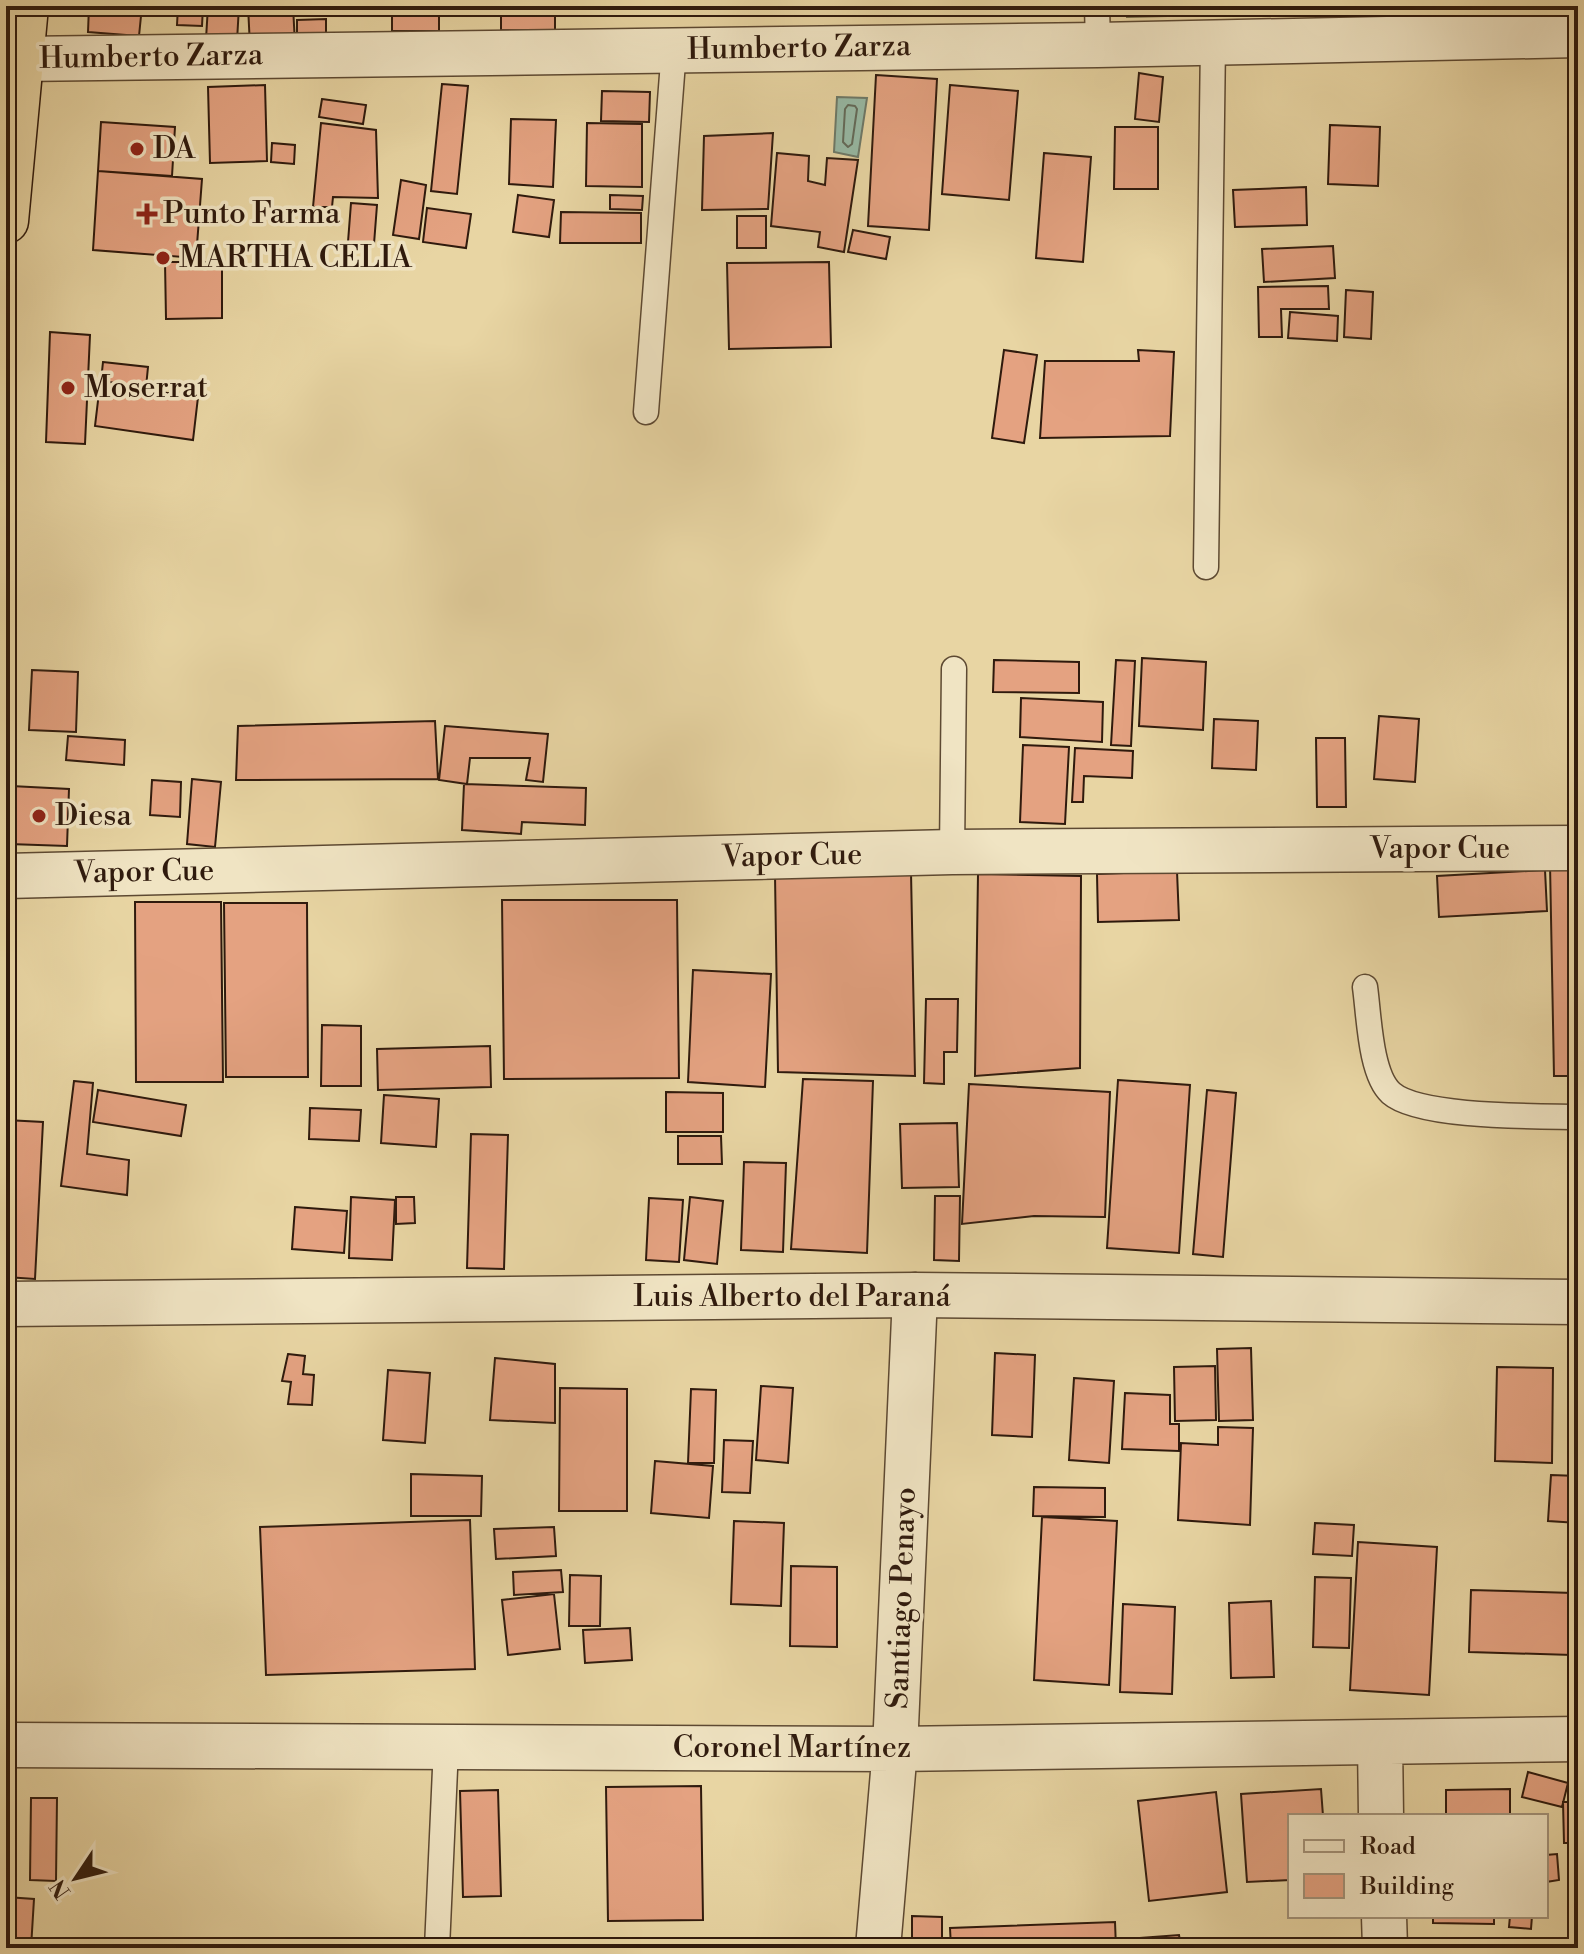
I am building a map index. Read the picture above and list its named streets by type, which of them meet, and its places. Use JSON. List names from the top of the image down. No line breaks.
{"streets":{"street":["Humberto Zarza","Vapor Cue","Luis Alberto del Paraná","Santiago Penayo","Coronel Martínez"]},"crossings":[["Luis Alberto del Paraná","Santiago Penayo"],["Santiago Penayo","Coronel Martínez"]],"places":{"other":["DA","MARTHA CELIA","Moserrat","Diesa"],"health":["Punto Farma"]},"legend":["Road","Building"],"north":"bottom left"}
